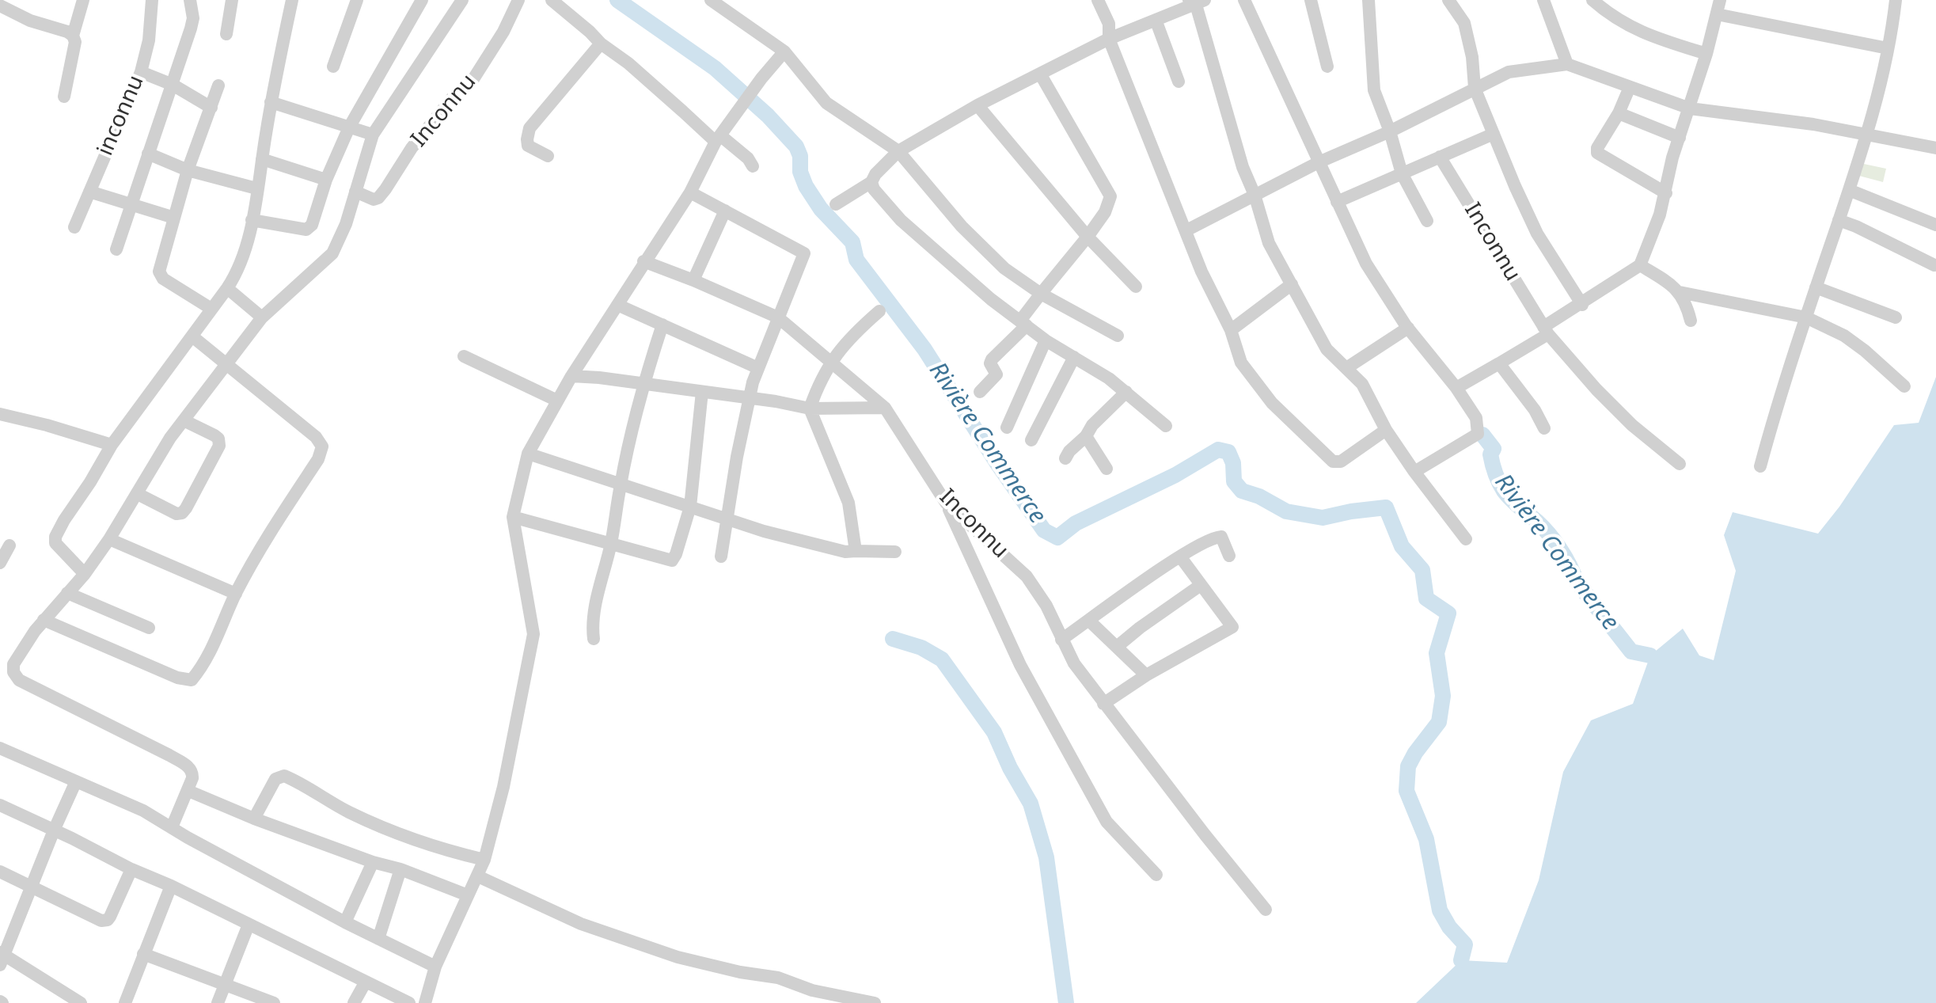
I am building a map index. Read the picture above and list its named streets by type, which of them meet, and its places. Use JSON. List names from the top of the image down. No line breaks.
{"streets":{"street":["Inconnu","inconnu"]},"water":["Rivière Commerce"]}
